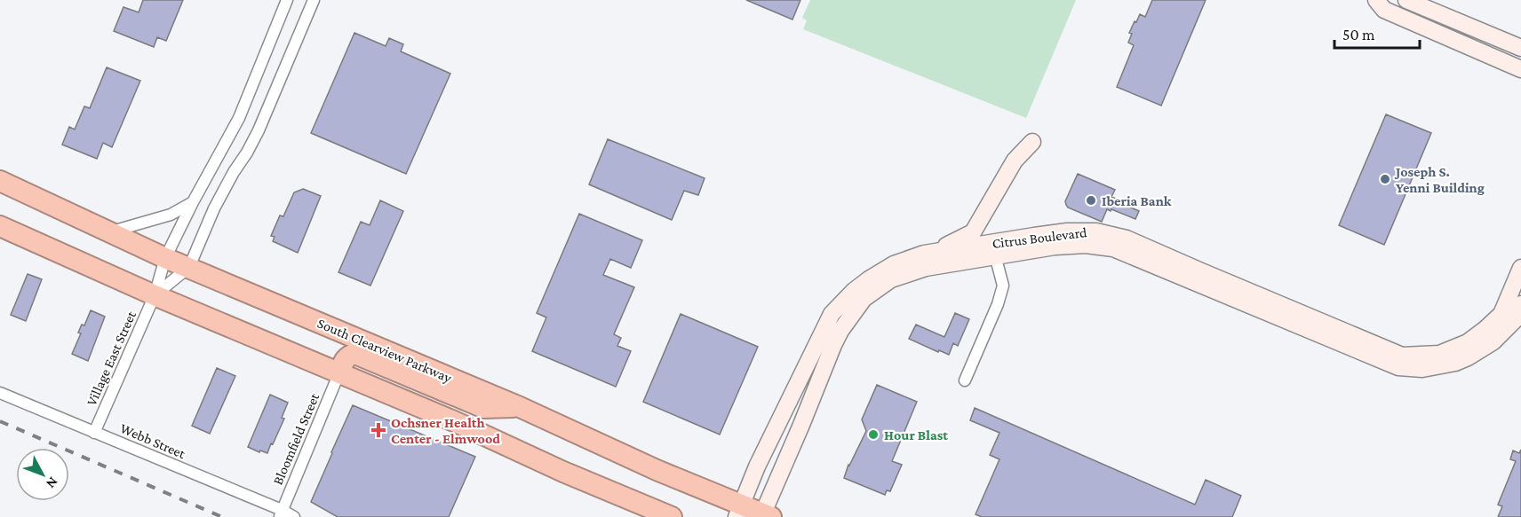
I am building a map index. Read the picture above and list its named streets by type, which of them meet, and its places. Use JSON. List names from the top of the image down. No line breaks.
{"streets":{"highway":["South Clearview Parkway"],"street":["Citrus Boulevard","Village East Street","Bloomfield Street","Webb Street"]},"crossings":[["Citrus Boulevard","South Clearview Parkway"],["South Clearview Parkway","Village East Street"],["Village East Street","Webb Street"],["Bloomfield Street","Webb Street"]],"places":{"other":["Joseph S. Yenni Building","Iberia Bank","Hour Blast"],"health":["Ochsner Health Center - Elmwood"]},"scale_bar":"50 m","north":"bottom right"}
